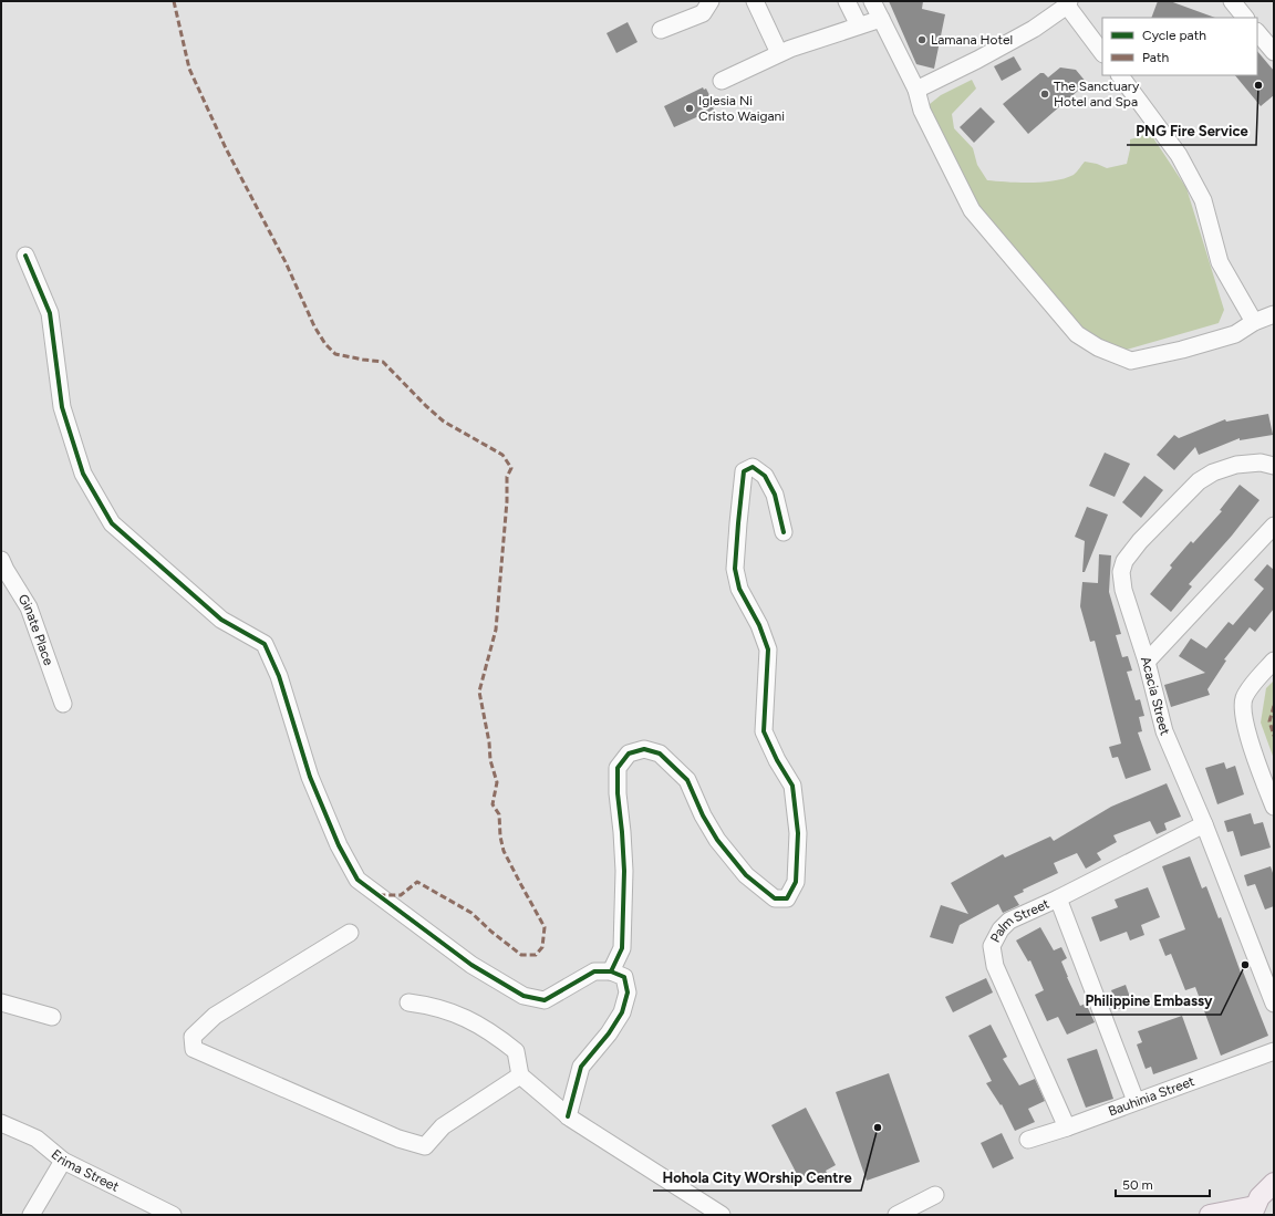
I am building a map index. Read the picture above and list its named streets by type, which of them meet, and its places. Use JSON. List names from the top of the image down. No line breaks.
{"streets":{"street":["Ginate Place","Acacia Street","Palm Street","Bauhinia Street","Erima Street"]},"crossings":[["Acacia Street","Palm Street"],["Palm Street","Bauhinia Street"]],"places":["Lamana Hotel","PNG Fire Service","The Sanctuary Hotel and Spa","Iglesia Ni Cristo Waigani","Philippine Embassy","Hohola City WOrship Centre"],"legend":["Cycle path","Path"],"scale_bar":"50 m"}
